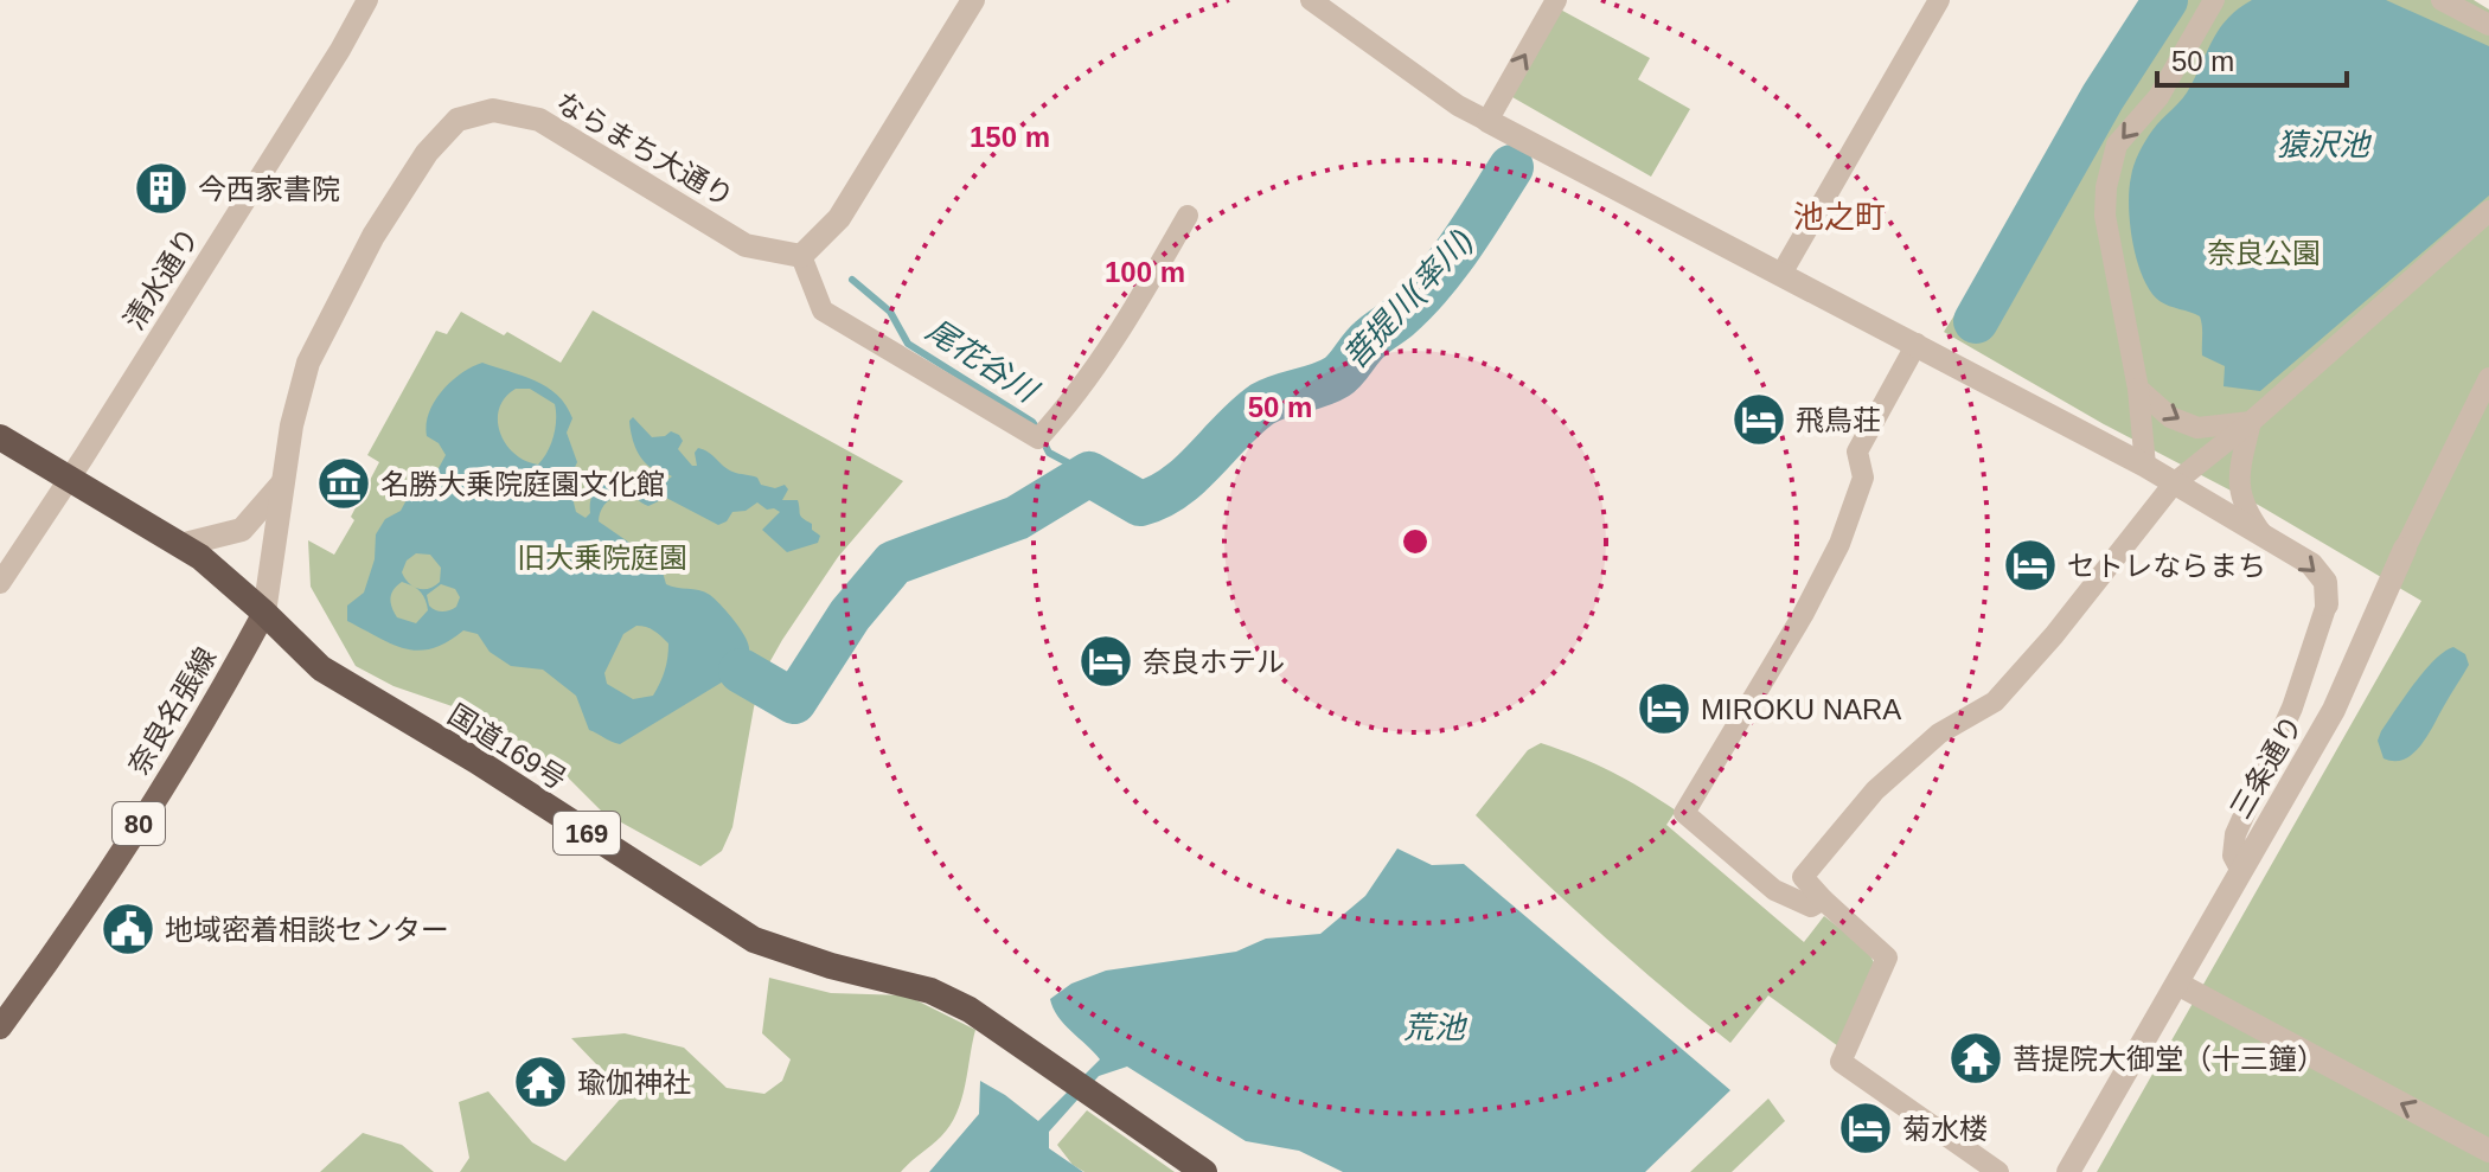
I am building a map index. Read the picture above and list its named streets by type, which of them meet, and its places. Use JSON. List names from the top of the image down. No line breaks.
{"streets":{"highway":["国道169号","169"],"main road":["奈良名張線","80"],"street":["ならまち大通り","清水通り","三条通り"]},"crossings":[["ならまち大通り","奈良名張線"],["ならまち大通り","国道169号"],["清水通り","国道169号"],["奈良名張線","国道169号"]],"districts":["池之町"],"water":["猿沢池","菩提川(率川)","尾花谷川","荒池"],"parks":["奈良公園","旧大乗院庭園"],"places":{"building":["今西家書院"],"hotel":["飛鳥荘","セトレならまち","奈良ホテル","MIROKU NARA","菊水楼"],"museum":["名勝大乗院庭園文化館"],"public building":["地域密着相談センター"],"temple":["菩提院大御堂（十三鐘）","瑜伽神社"]},"scale_bar":"50 m","rings":["150 m","100 m","50 m"]}
